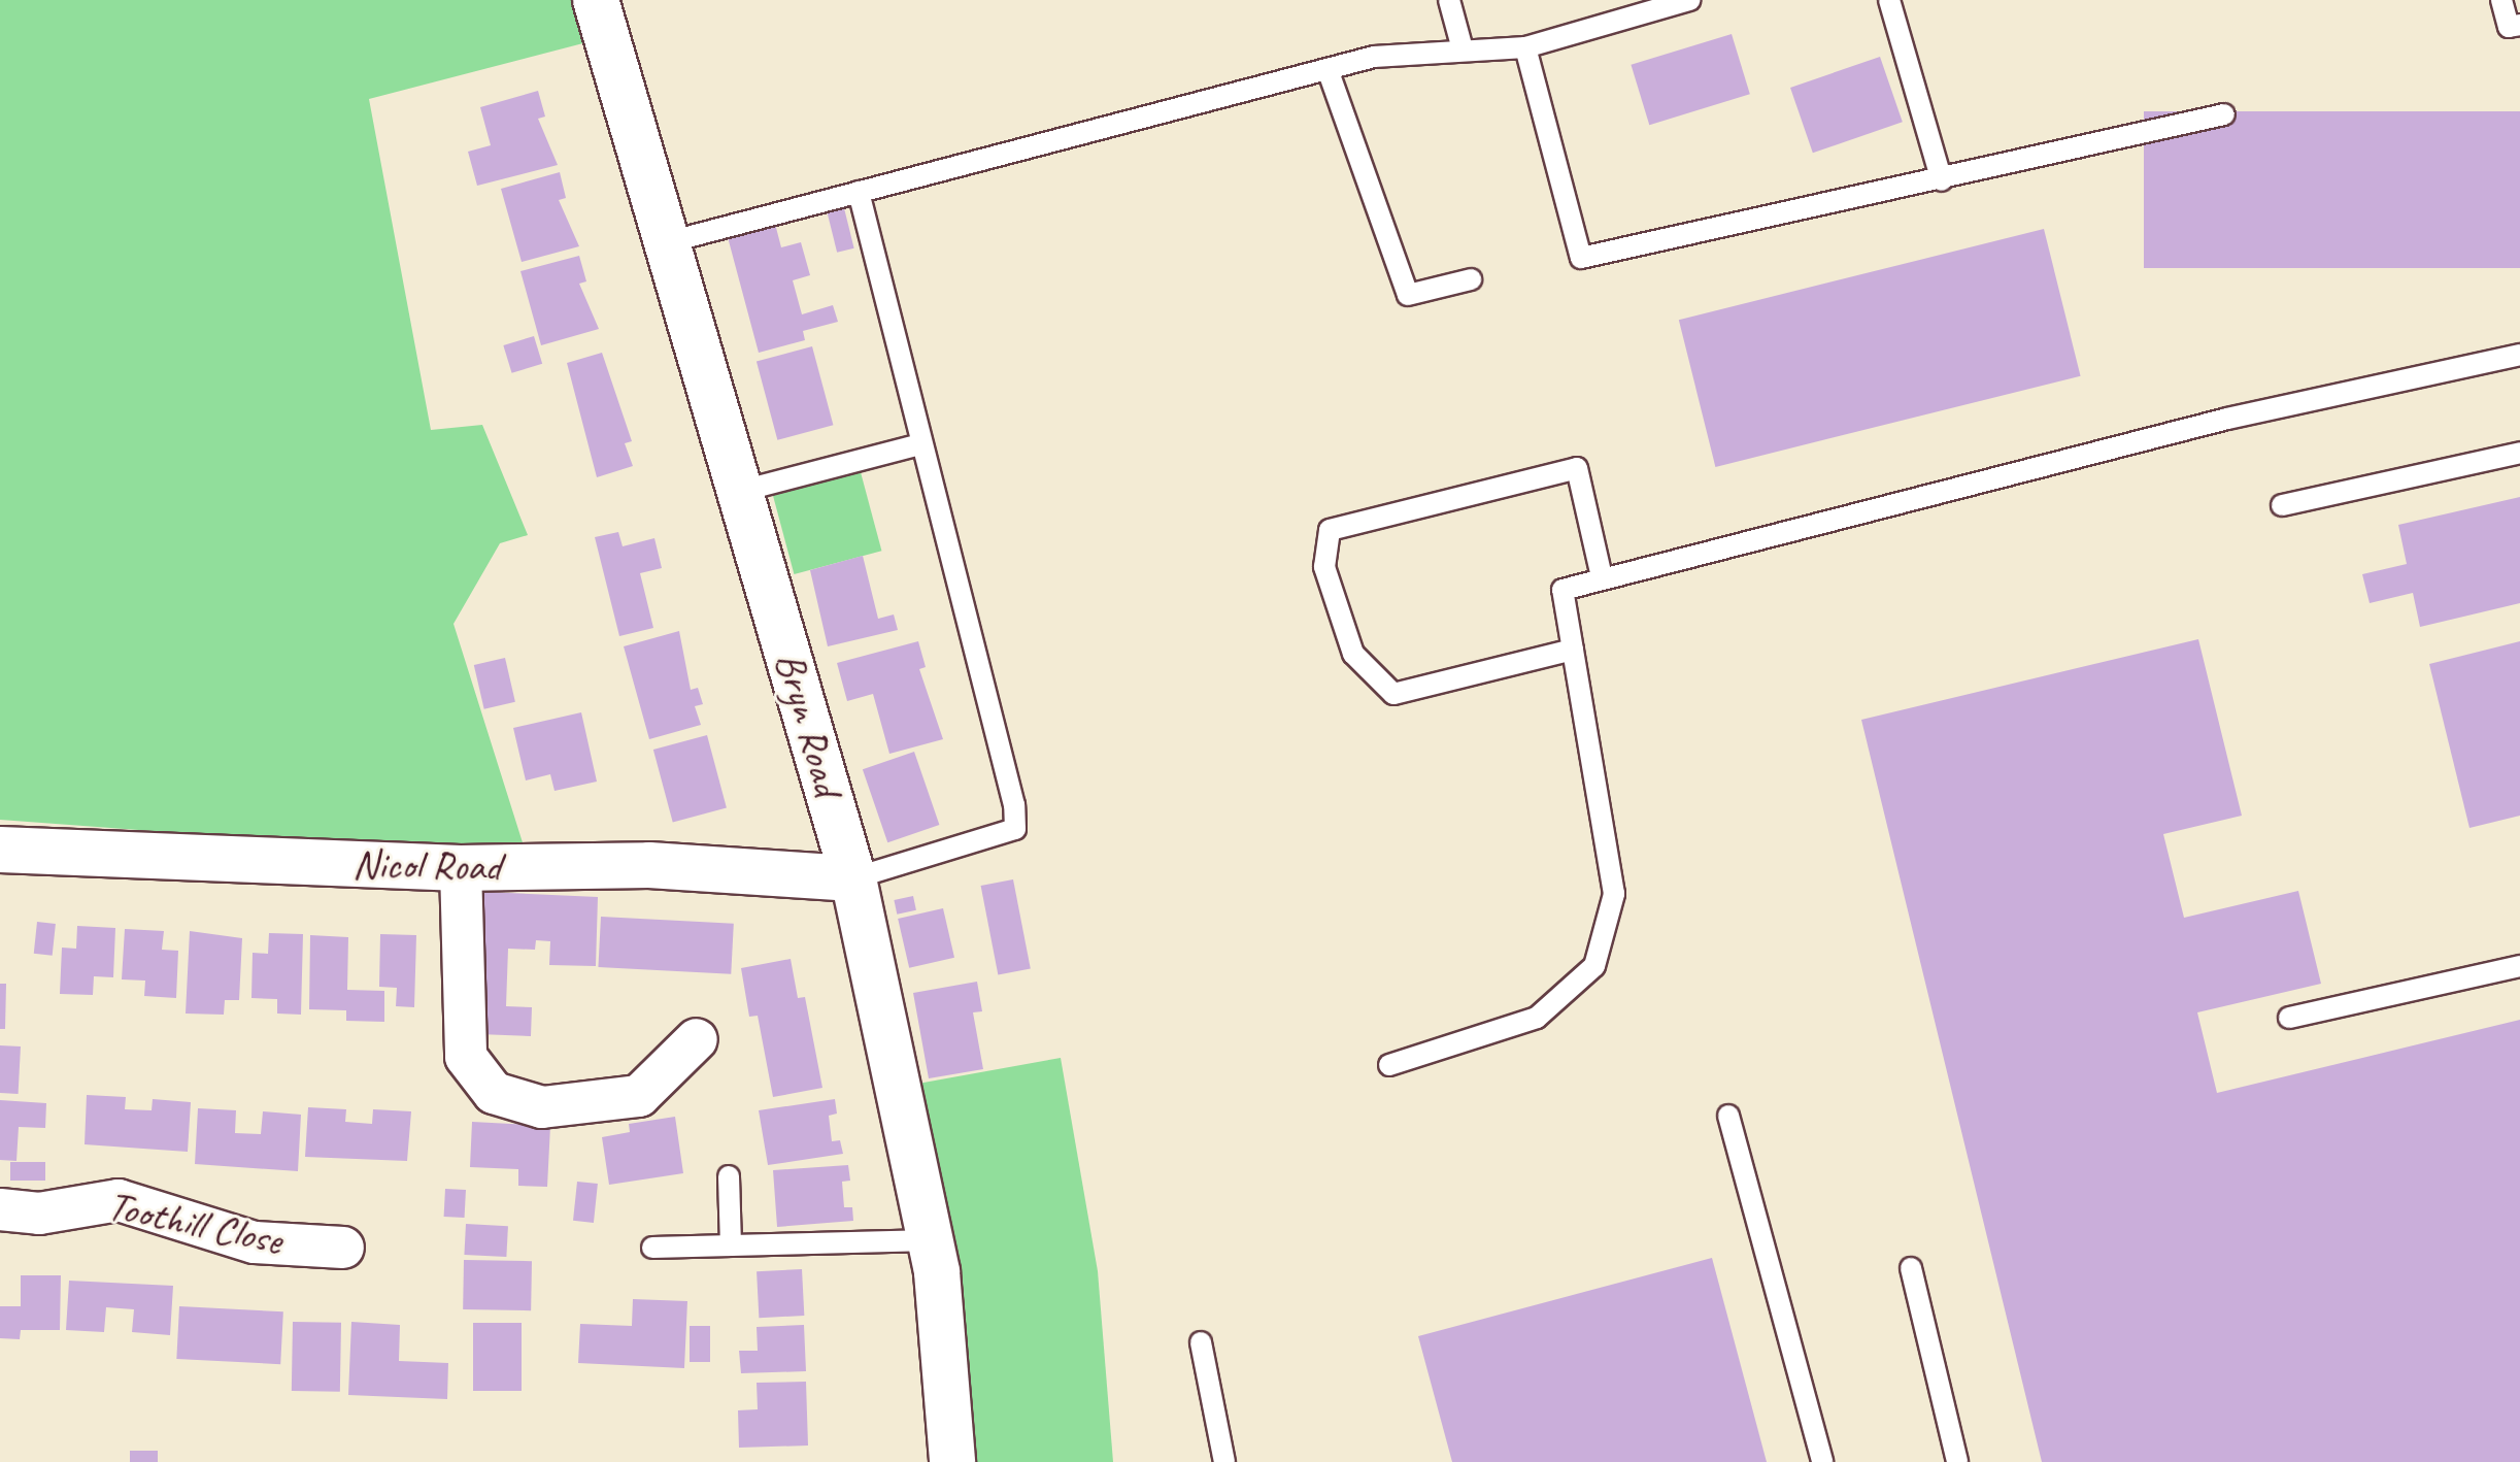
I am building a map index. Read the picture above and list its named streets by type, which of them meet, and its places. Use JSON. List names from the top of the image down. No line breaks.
{"streets":{"main road":["Bryn Road","Nicol Road"],"street":["Toothill Close"]},"crossings":[["Bryn Road","Nicol Road"]]}
